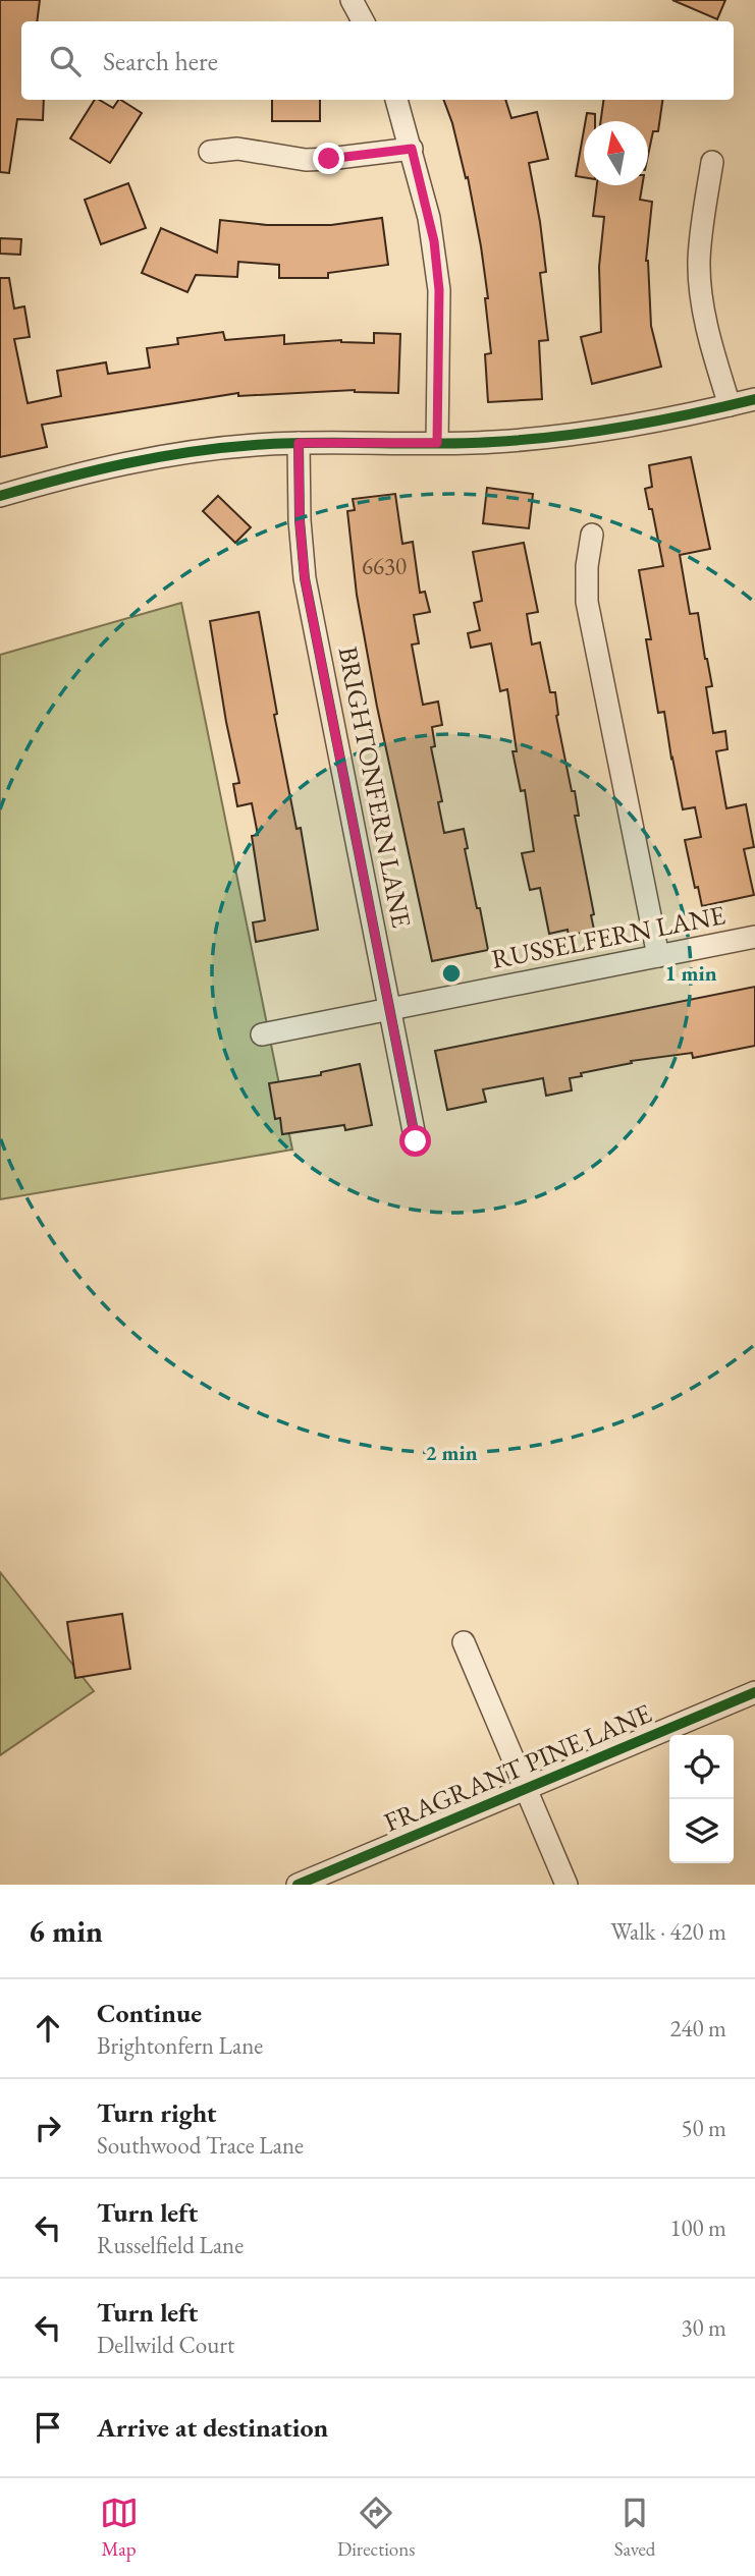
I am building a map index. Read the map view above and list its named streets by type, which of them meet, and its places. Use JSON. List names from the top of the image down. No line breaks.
{"streets":{"street":["BRIGHTONFERN LANE","RUSSELFERN LANE","FRAGRANT PINE LANE"]},"crossings":[["BRIGHTONFERN LANE","RUSSELFERN LANE"]],"house_numbers":["6630"],"north":"top","page":{"search":"Search here","heading":["6 min","Walk · 420 m"],"list":[["Continue","Brightonfern Lane","240 m"],["Turn right","Southwood Trace Lane","50 m"],["Turn left","Russelfield Lane","100 m"],["Turn left","Dellwild Court","30 m"],"Arrive at destination"],"nav":["Map","Directions","Saved"]},"rings":["1 min","2 min"]}
